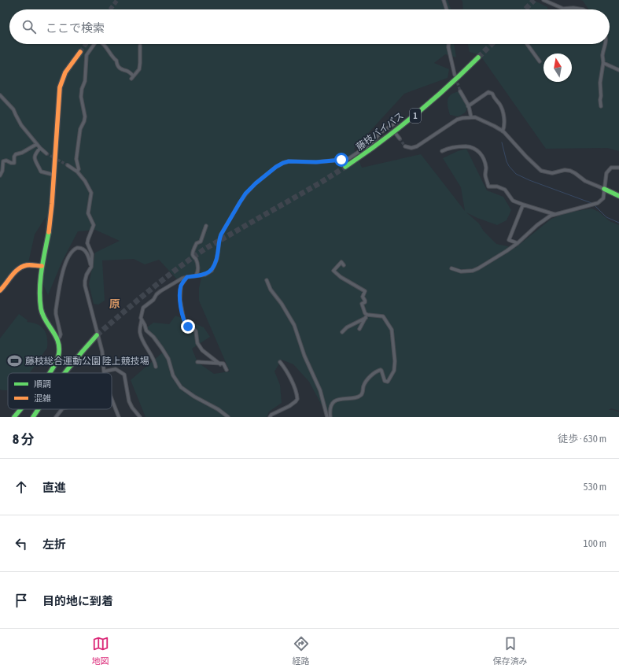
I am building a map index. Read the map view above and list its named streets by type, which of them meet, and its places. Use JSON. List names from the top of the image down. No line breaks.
{"streets":{"main road":["1","藤枝バイパス"]},"districts":["原"],"places":{"sports":["藤枝総合運動公園 陸上競技場"]},"legend":["順調","混雑"],"north":"top","page":{"search":"ここで検索","heading":["8 分","徒歩 · 630 m"],"list":[["直進","530 m"],["左折","100 m"],"目的地に到着"],"nav":["地図","経路","保存済み"]}}
